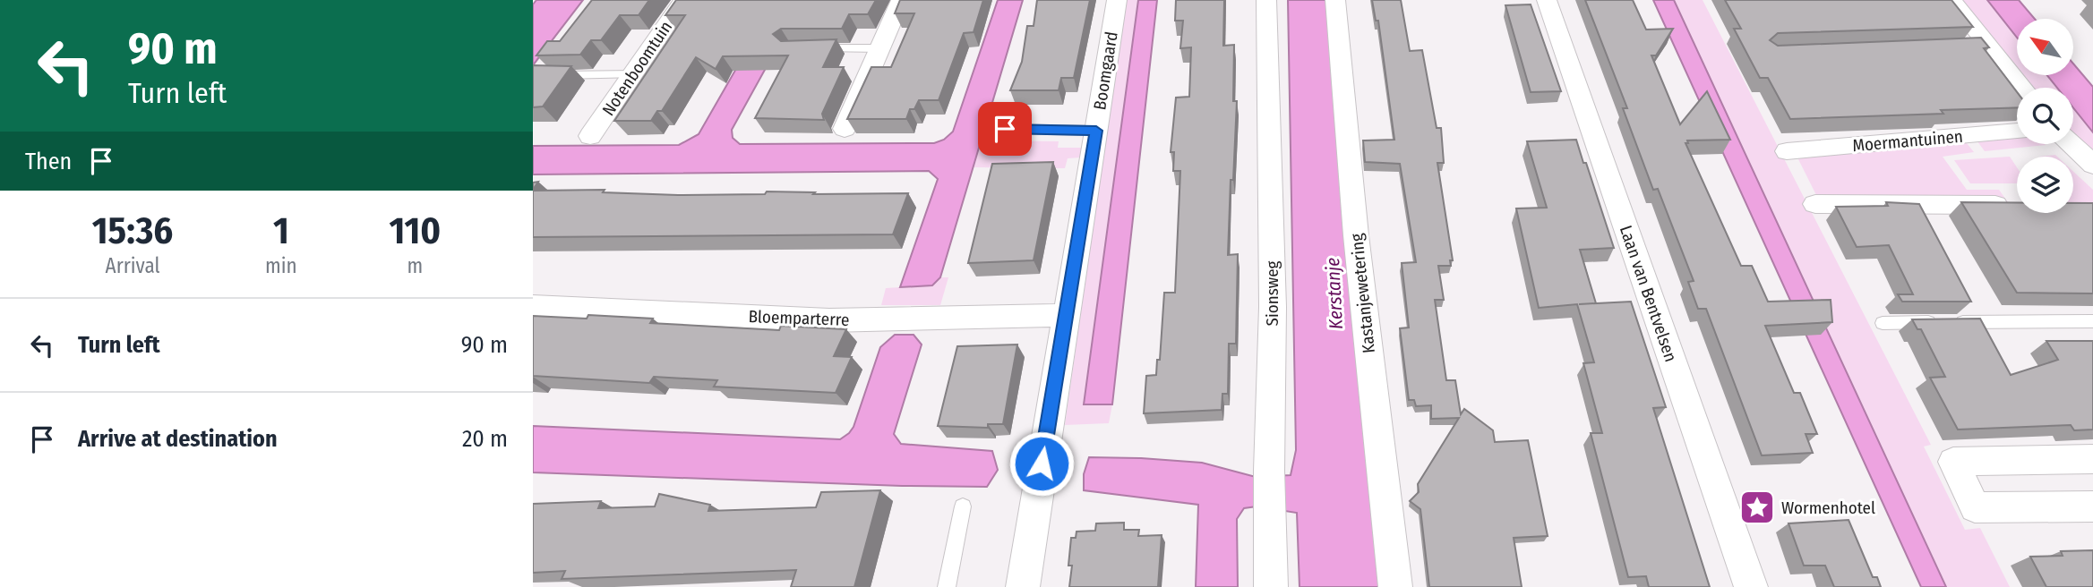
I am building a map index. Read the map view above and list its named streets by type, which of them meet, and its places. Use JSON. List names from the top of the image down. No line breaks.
{"streets":{"street":["Notenboomtuin","Boomgaard","Moermantuinen","Sionsweg","Kastanjewetering","Laan van Bentvelsen","Bloemparterre"]},"crossings":[["Boomgaard","Bloemparterre"]],"water":["Kerstanje"],"places":{"place":["Wormenhotel"]},"north":"top left","page":{"turn":["90 m","Turn left"],"then":"Then","eta":["15:36","Arrival","1","min","110","m"],"list":[{"name":"Turn left","value":"90 m"},{"name":"Arrive at destination","value":"20 m"}]}}
